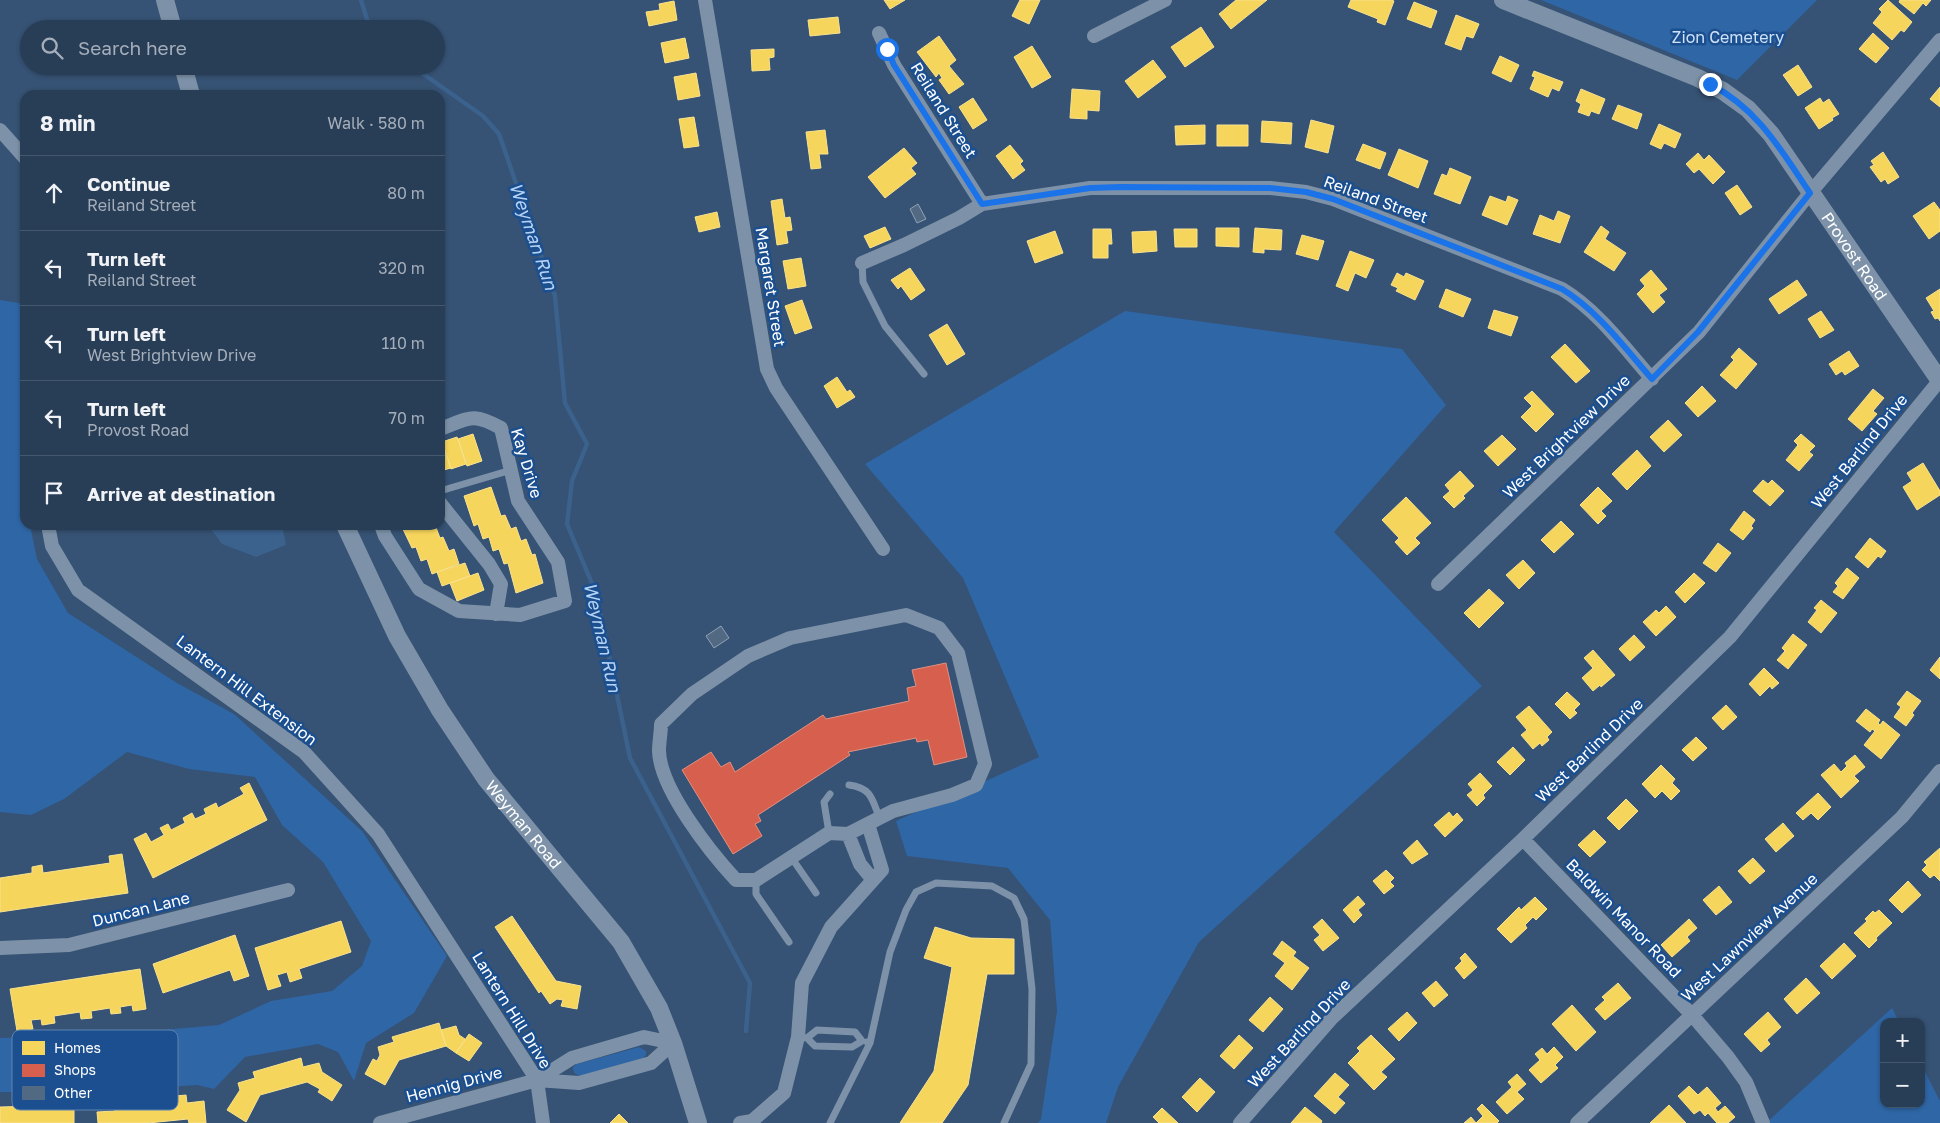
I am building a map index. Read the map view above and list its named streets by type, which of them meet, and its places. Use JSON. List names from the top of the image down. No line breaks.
{"streets":{"street":["Reiland Street","Provost Road","Margaret Street","West Brightview Drive","West Barlind Drive","Kay Drive","Lantern Hill Extension","Weyman Road","Duncan Lane","Baldwin Manor Road","West Lawnview Avenue","Lantern Hill Drive","Hennig Drive"]},"crossings":[["Reiland Street","West Brightview Drive"],["Provost Road","West Brightview Drive"],["Provost Road","West Barlind Drive"],["West Barlind Drive","Baldwin Manor Road"],["Lantern Hill Extension","Lantern Hill Drive"],["Weyman Road","Hennig Drive"],["Baldwin Manor Road","West Lawnview Avenue"],["Lantern Hill Drive","Hennig Drive"]],"water":["Weyman Run"],"parks":["Zion Cemetery"],"legend":["Homes","Shops","Other"],"page":{"search":"Search here","heading":["8 min","Walk · 580 m"],"list":[["Continue","Reiland Street","80 m"],["Turn left","Reiland Street","320 m"],["Turn left","West Brightview Drive","110 m"],["Turn left","Provost Road","70 m"],"Arrive at destination"],"map_buttons":["+","−"]}}
